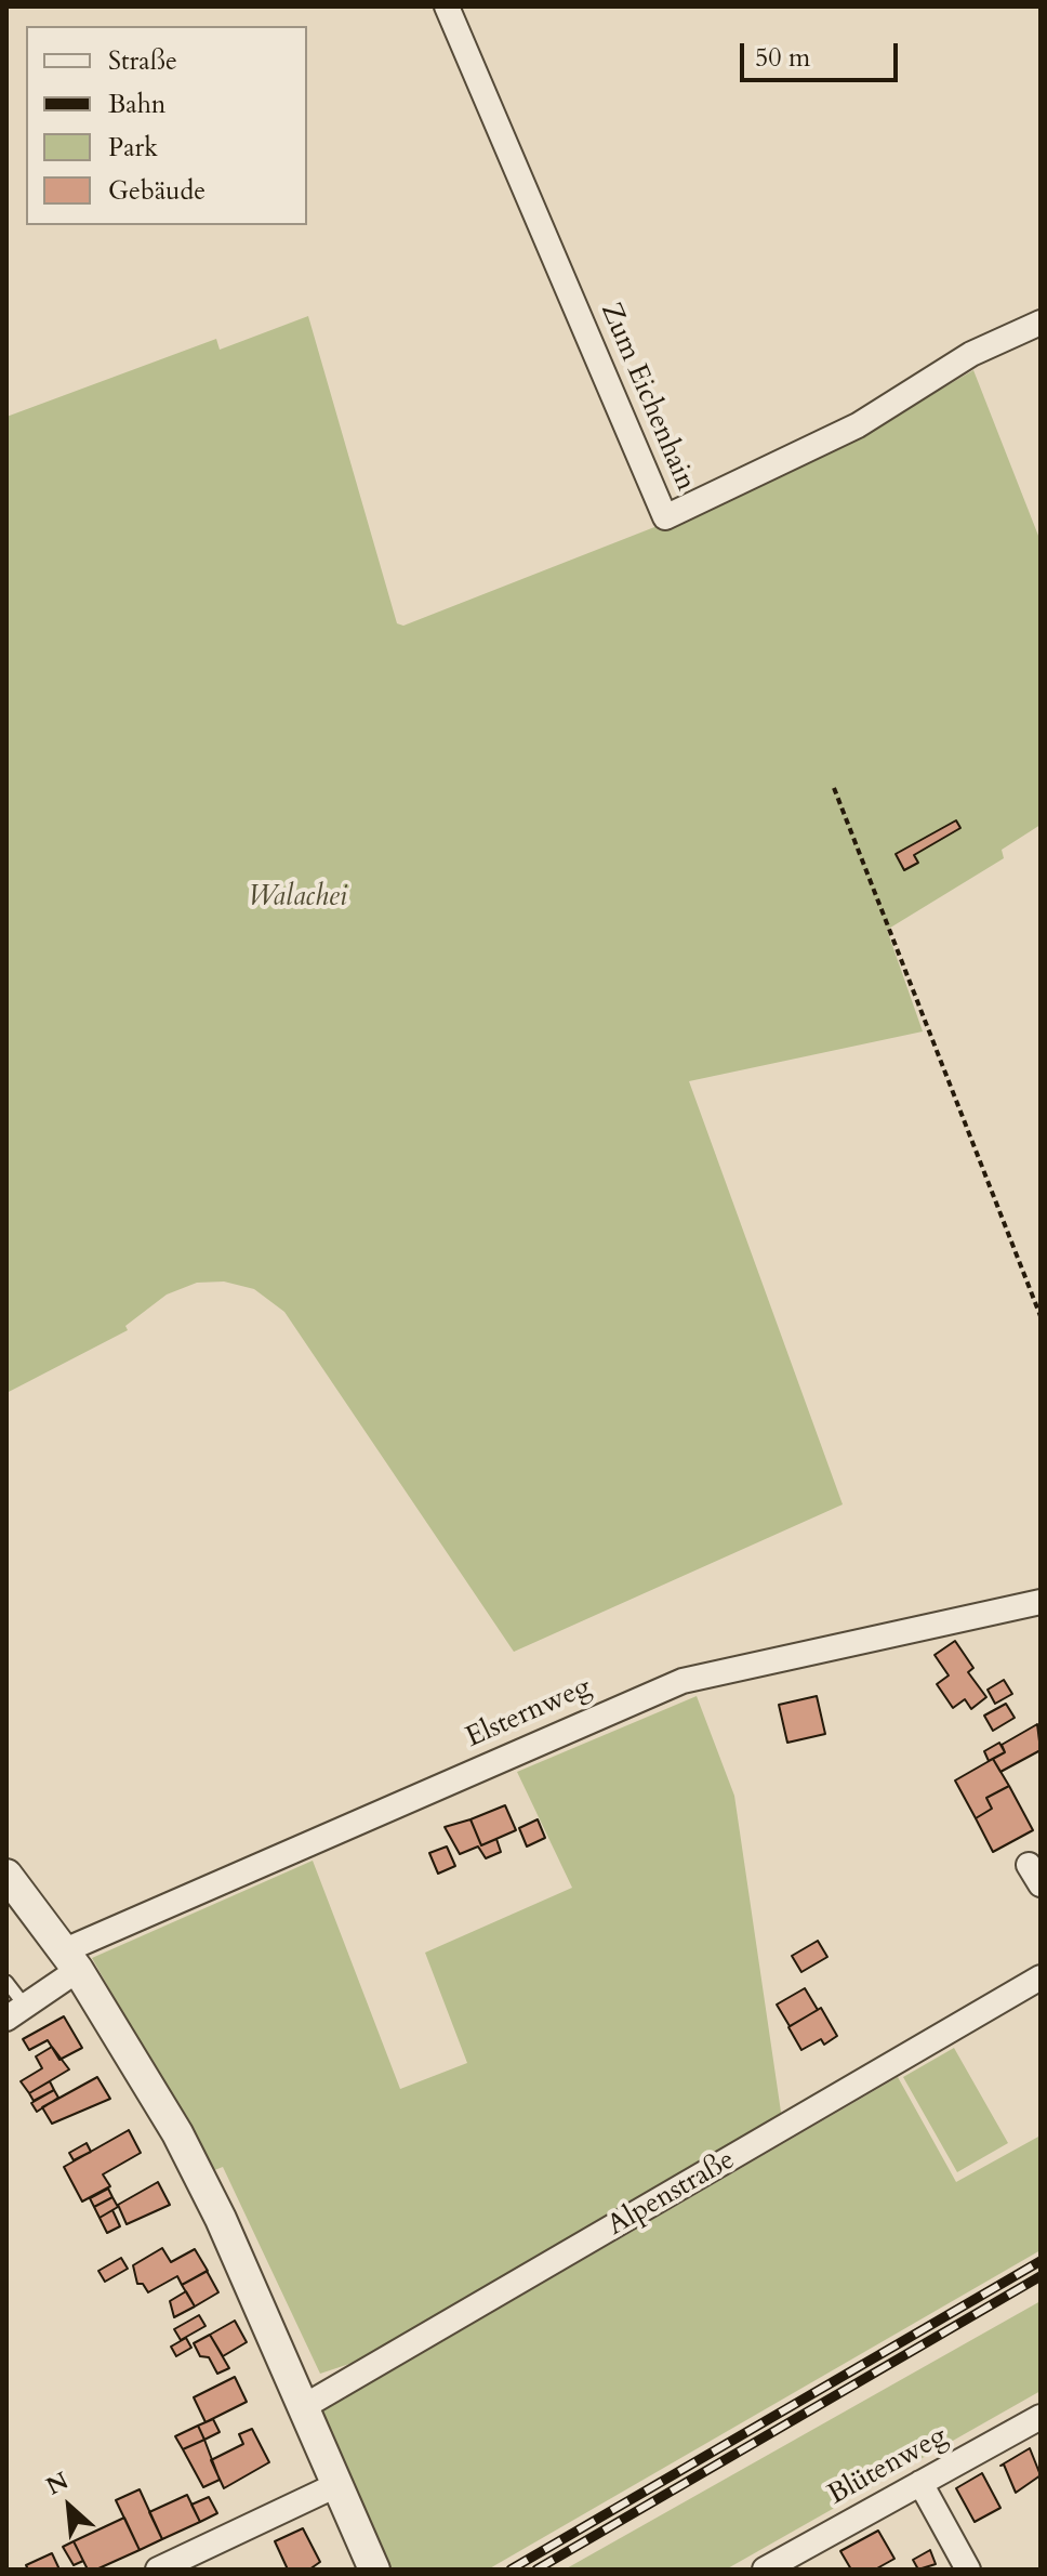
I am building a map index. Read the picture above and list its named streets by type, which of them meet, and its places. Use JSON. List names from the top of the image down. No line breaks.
{"streets":{"street":["Zum Eichenhain","Elsternweg","Alpenstraße","Blütenweg"]},"parks":["Walachei"],"legend":["Straße","Bahn","Park","Gebäude"],"scale_bar":"50 m","north":"top left"}
